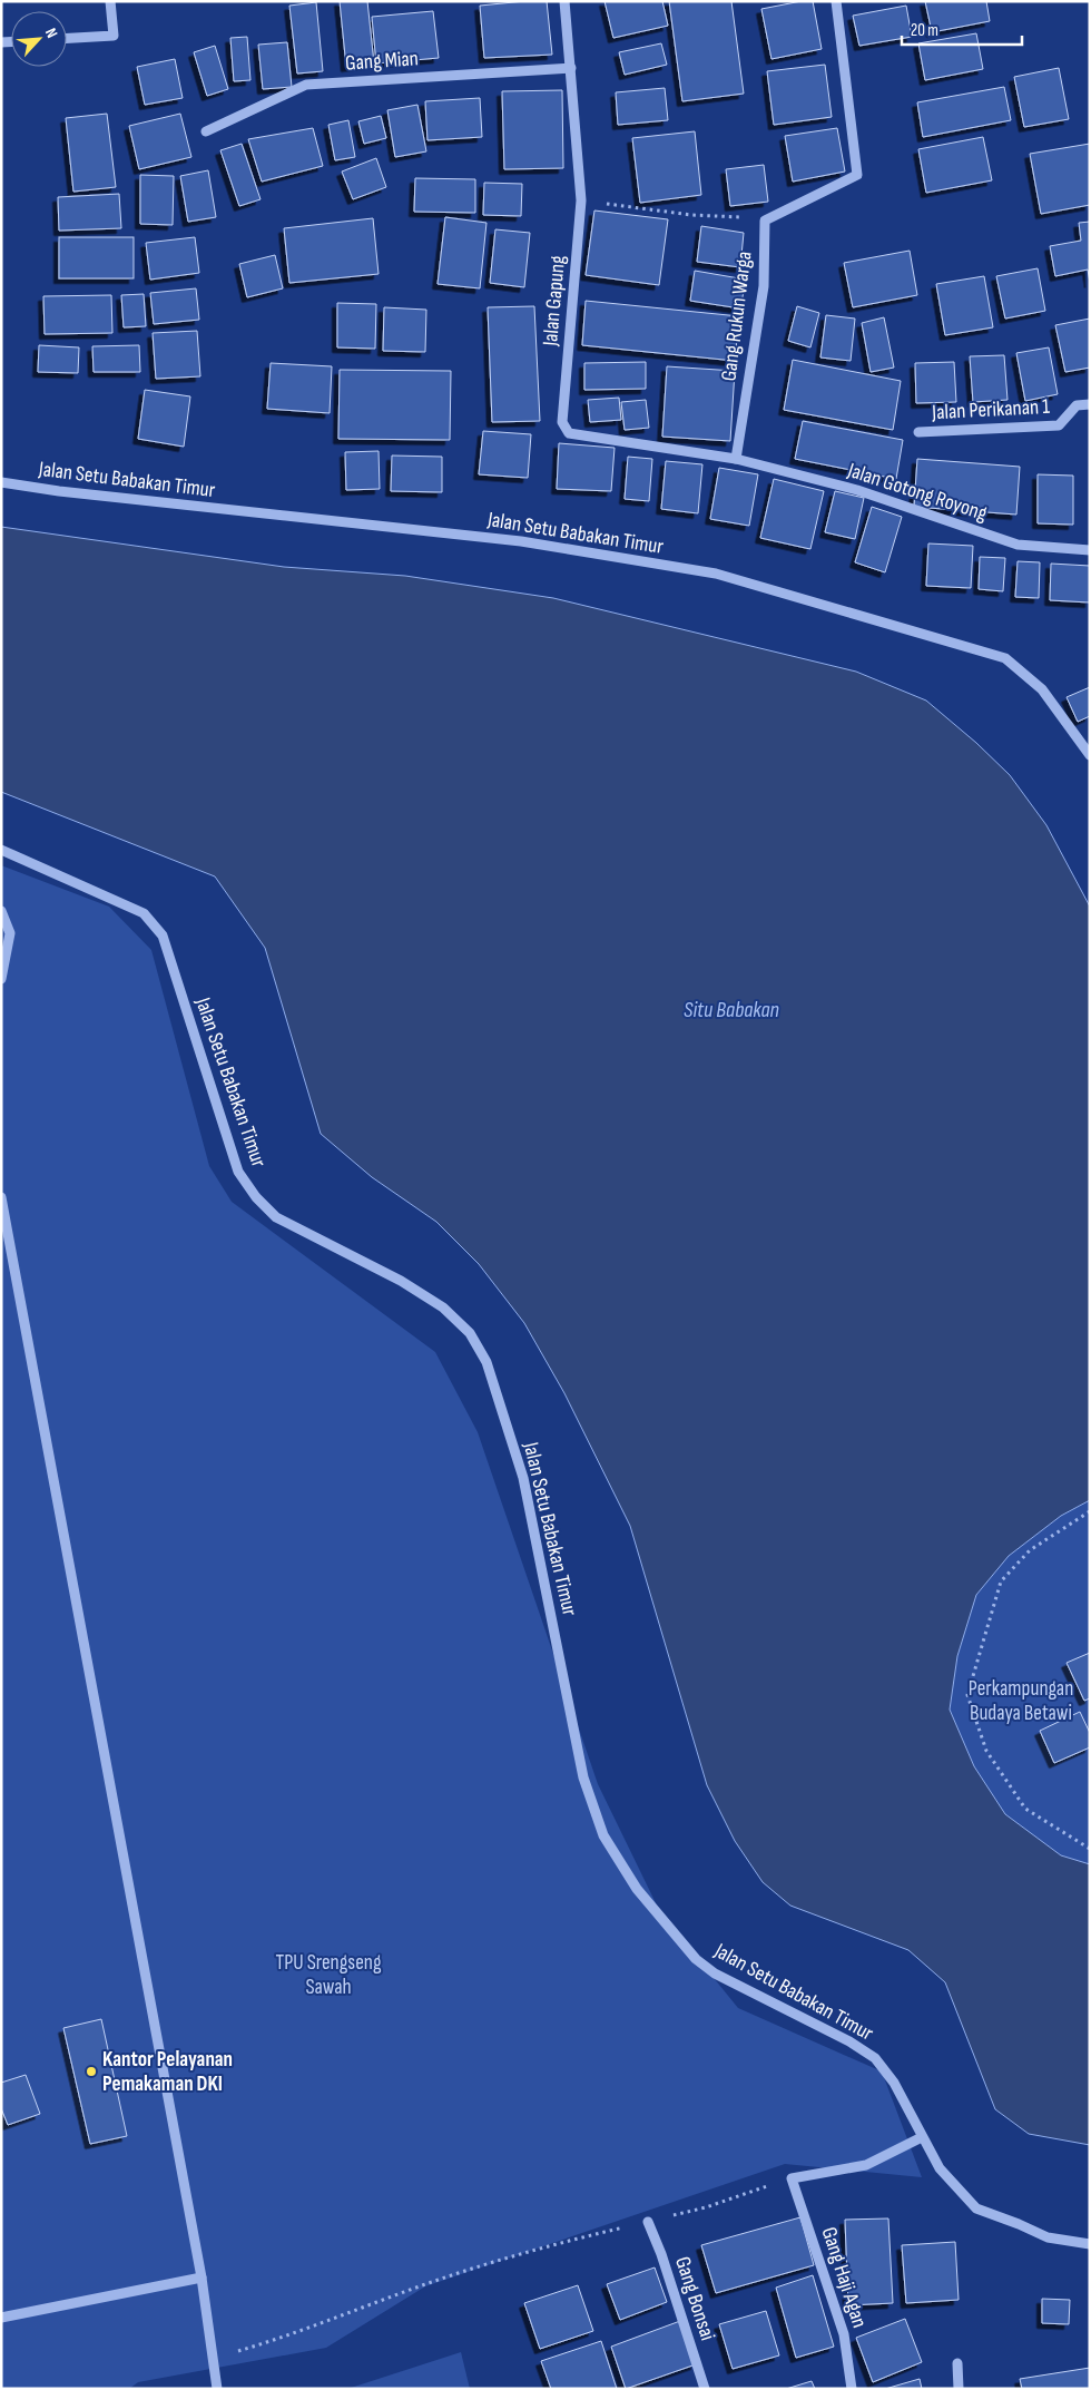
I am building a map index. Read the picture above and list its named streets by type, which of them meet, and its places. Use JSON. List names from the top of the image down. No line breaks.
{"streets":{"street":["Gang Mian","Jalan Gapung","Gang Rukun Warga","Jalan Perikanan 1","Jalan Setu Babakan Timur","Jalan Gotong Royong","Gang Haji Agan","Gang Bonsai"]},"crossings":[["Gang Mian","Jalan Gapung"],["Jalan Gapung","Gang Rukun Warga"],["Jalan Gapung","Jalan Gotong Royong"],["Gang Rukun Warga","Jalan Gotong Royong"]],"water":["Situ Babakan"],"parks":["Perkampungan Budaya Betawi","TPU Srengseng Sawah"],"places":["Kantor Pelayanan Pemakaman DKI"],"scale_bar":"20 m","north":"top right"}
